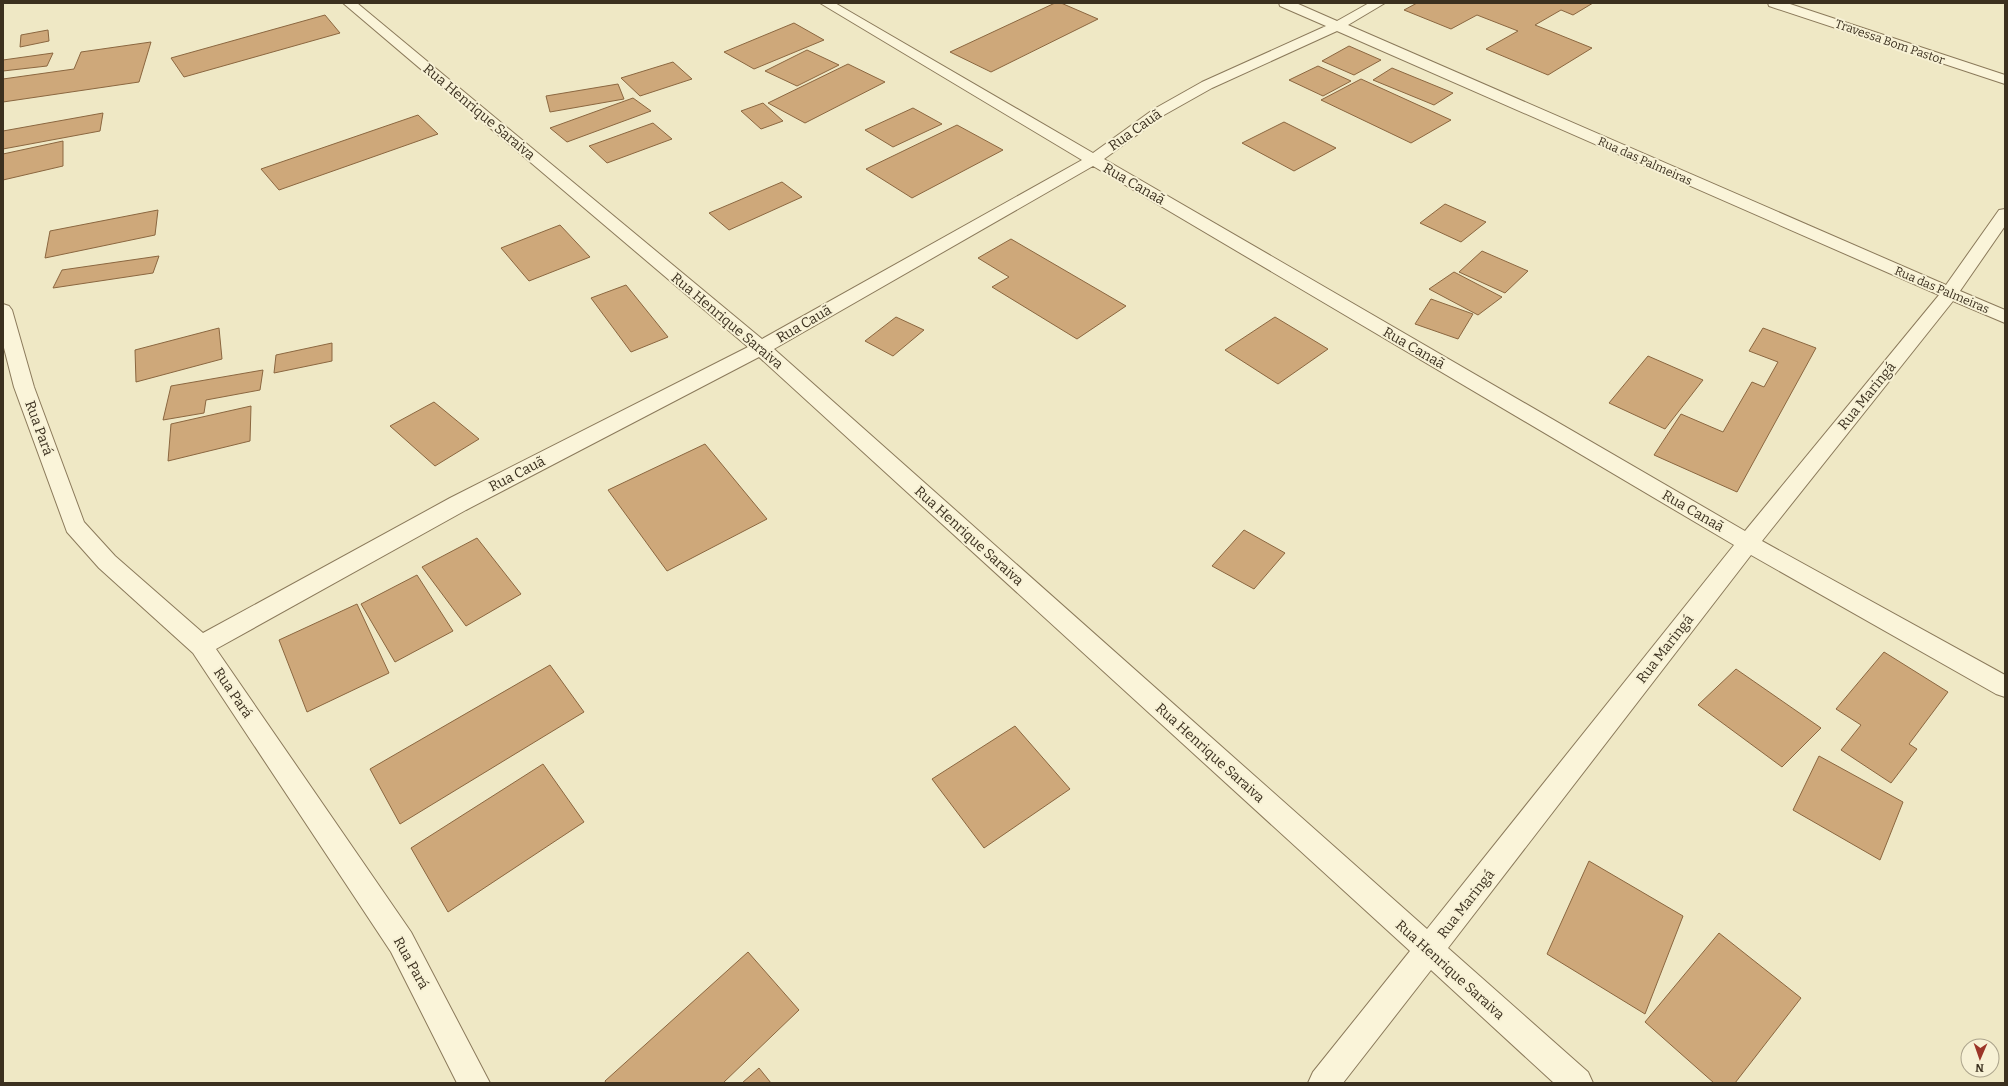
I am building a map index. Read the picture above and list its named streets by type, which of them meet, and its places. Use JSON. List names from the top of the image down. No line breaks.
{"streets":{"street":["Travessa Bom Pastor","Rua Henrique Saraiva","Rua Cauã","Rua das Palmeiras","Rua Canaã","Rua Maringá","Rua Pará"]},"crossings":[["Rua Henrique Saraiva","Rua Cauã"],["Rua Henrique Saraiva","Rua Maringá"],["Rua Cauã","Rua das Palmeiras"],["Rua Cauã","Rua Canaã"],["Rua Cauã","Rua Pará"],["Rua das Palmeiras","Rua Maringá"],["Rua Canaã","Rua Maringá"]],"north":"bottom"}
